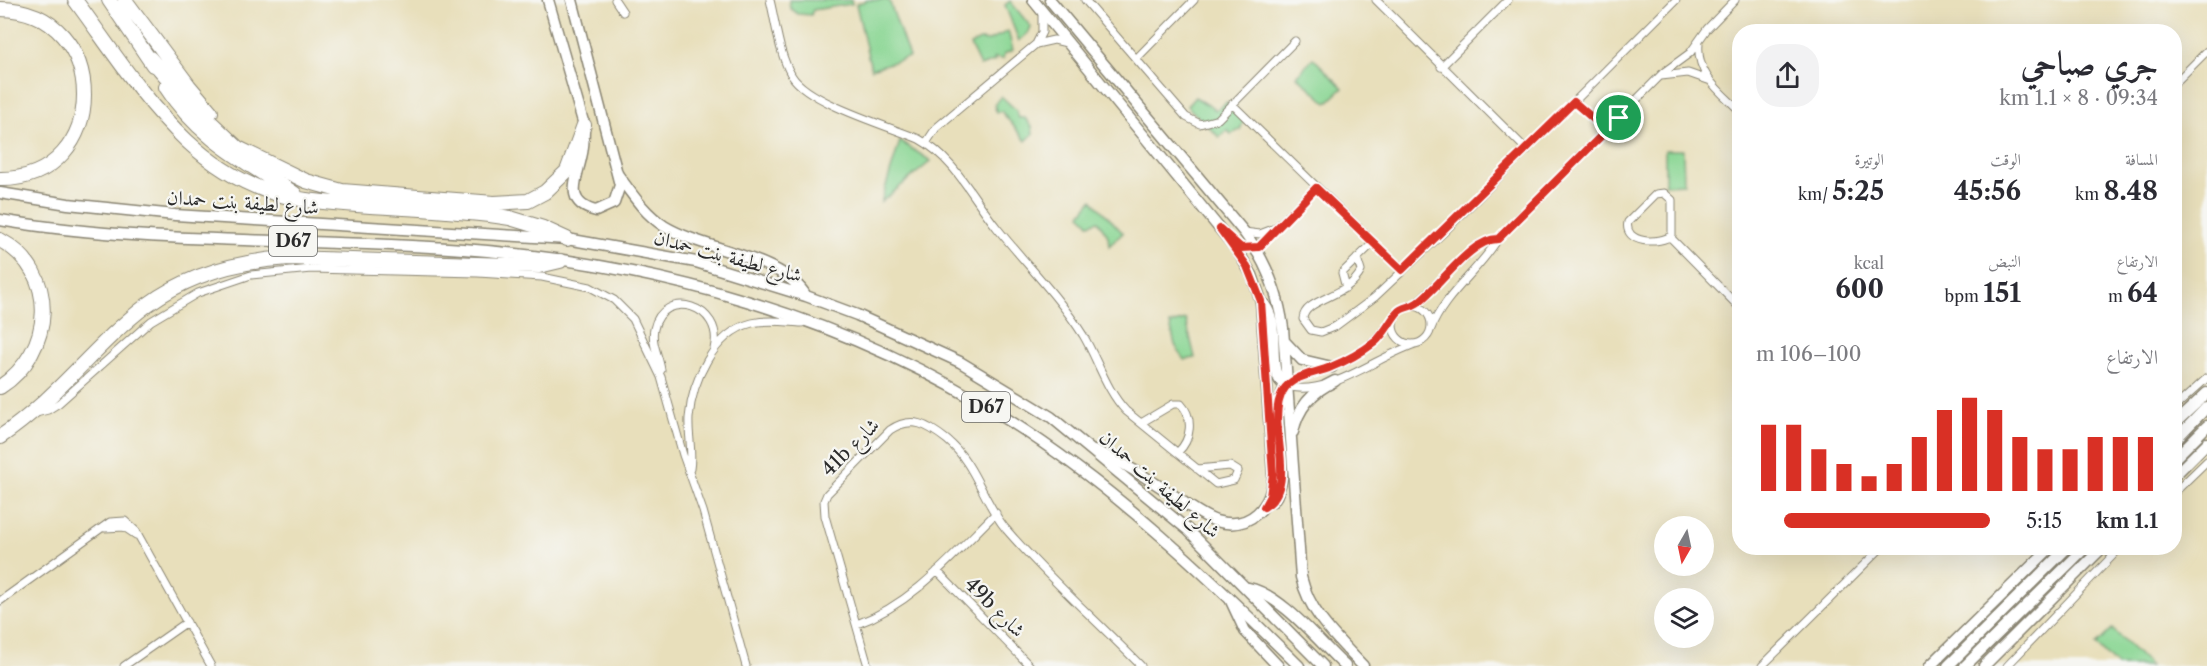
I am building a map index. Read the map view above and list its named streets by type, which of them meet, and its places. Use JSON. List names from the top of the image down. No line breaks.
{"streets":{"main road":["شارع لطيفة بنت حمدان","D67"],"street":["41b شارع","49b شارع"]},"north":"bottom","page":{"heading":["جري صباحي","09:34 · 8 × 1.1 km"],"stats":[["المسافة","8.48 km"],["الوقت","45:56"],["الوتيرة","5:25 /km"],["الارتفاع","64 m"],["النبض","151 bpm"],["kcal","600"]],"chart":["الارتفاع","100–106 m"],"list":[{"name":"1.1 km","note":"5:15"}]}}
